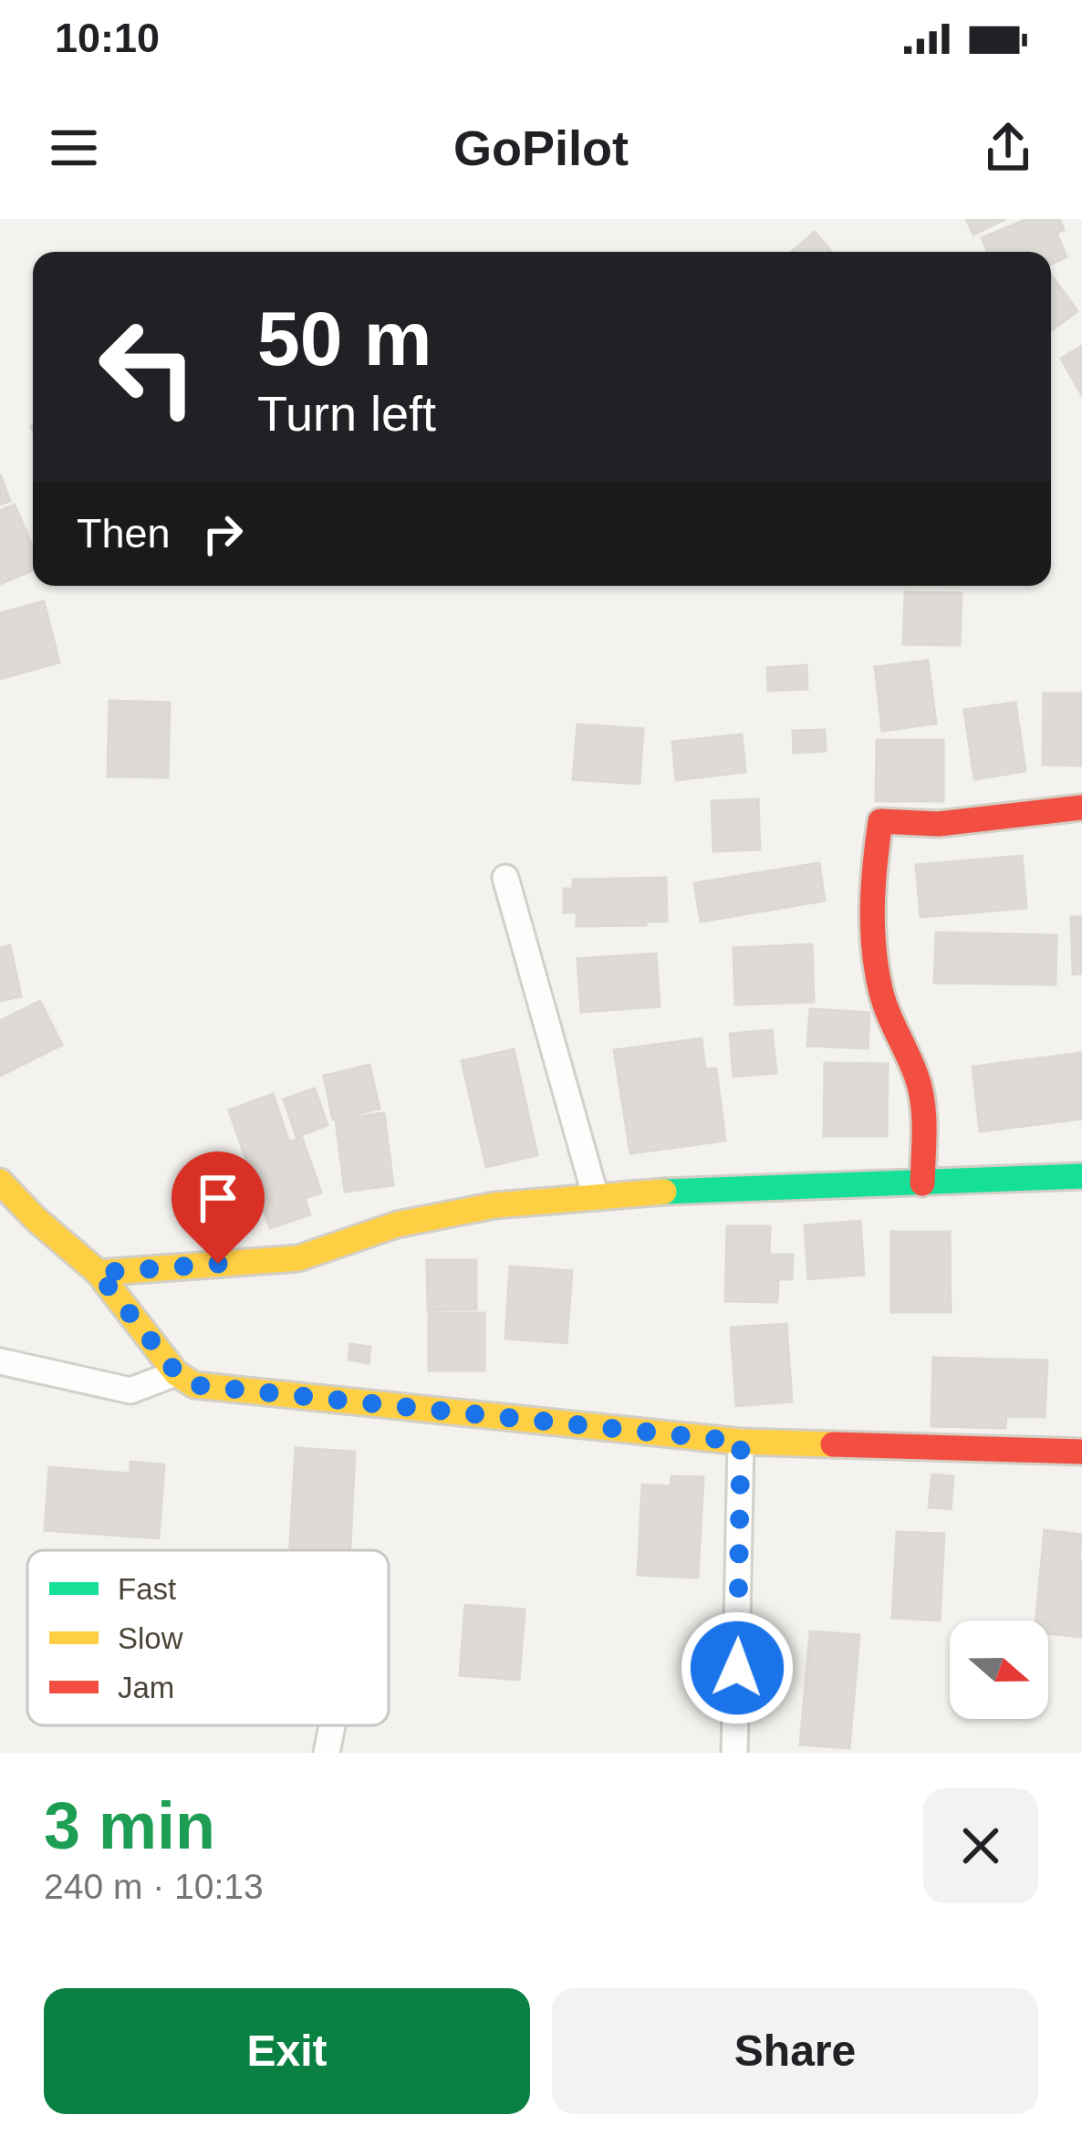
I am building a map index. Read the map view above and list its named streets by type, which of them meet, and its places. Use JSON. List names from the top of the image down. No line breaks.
{"legend":["Fast","Slow","Jam"],"north":"right","page":{"status":"10:10","header":"GoPilot","turn":["50 m","Turn left"],"then":"Then","heading":["3 min","240 m · 10:13"],"buttons":["Exit","Share"]}}
